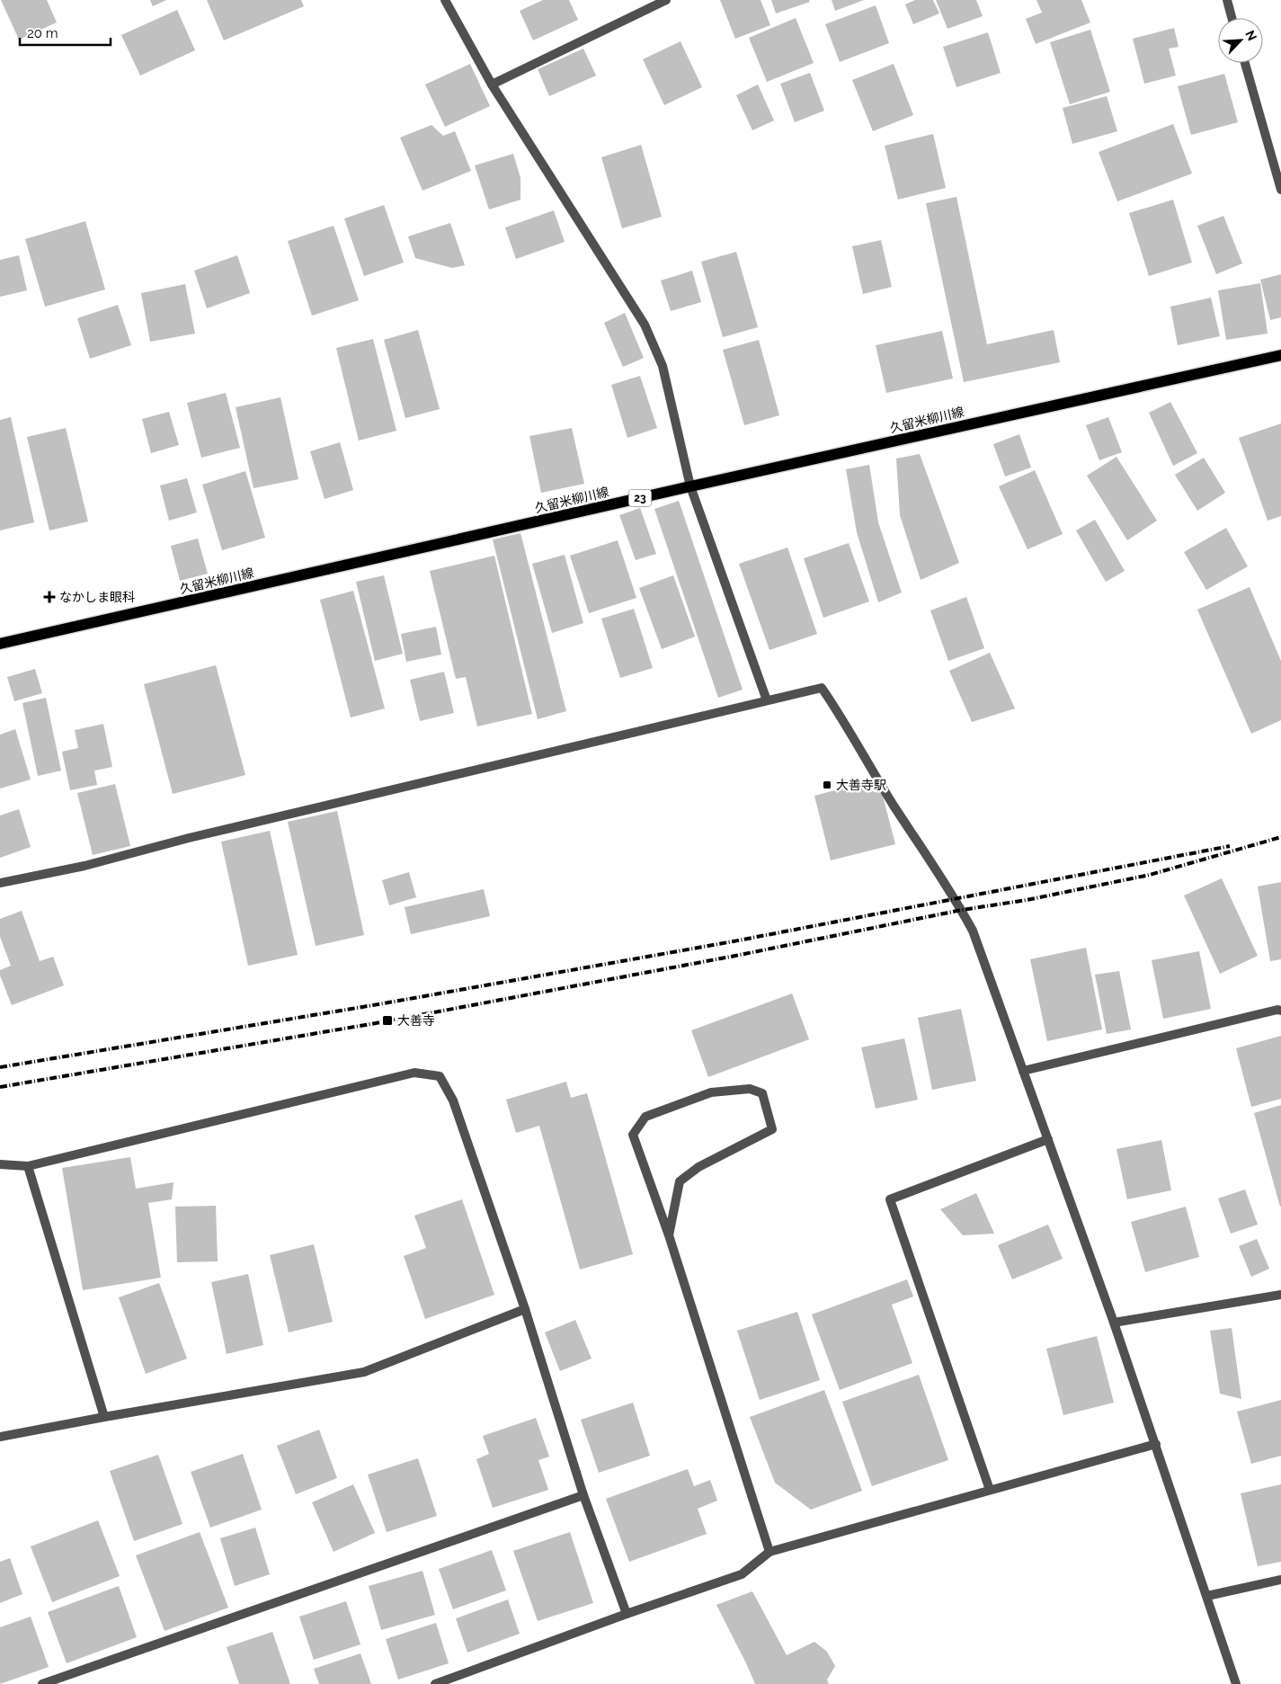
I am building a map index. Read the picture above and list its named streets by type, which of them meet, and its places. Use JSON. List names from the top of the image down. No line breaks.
{"streets":{"main road":["久留米柳川線","23"]},"places":{"health":["なかしま眼科"],"transit":["大善寺駅","大善寺"]},"scale_bar":"20 m","north":"top right"}
